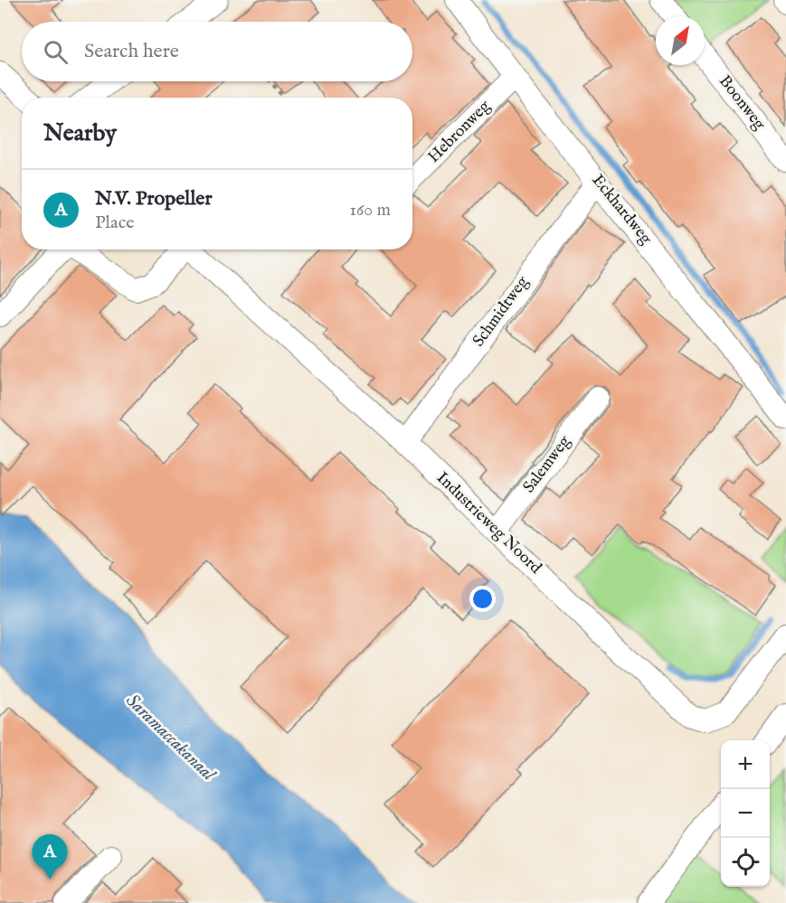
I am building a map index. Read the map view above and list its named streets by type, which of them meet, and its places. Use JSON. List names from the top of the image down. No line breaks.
{"streets":{"street":["Boonweg","Hebronweg","Eckhardweg","Schmidtweg","Salemweg","Industrieweg Noord"]},"crossings":[["Hebronweg","Eckhardweg"],["Eckhardweg","Schmidtweg"],["Schmidtweg","Industrieweg Noord"],["Salemweg","Industrieweg Noord"]],"water":["Saramaccakanaal"],"north":"top right","page":{"search":"Search here","heading":"Nearby","list":[{"mark":"A","name":"N.V. Propeller","note":"Place","value":"160 m"}],"map_buttons":["+","−"],"pins":"A"}}
